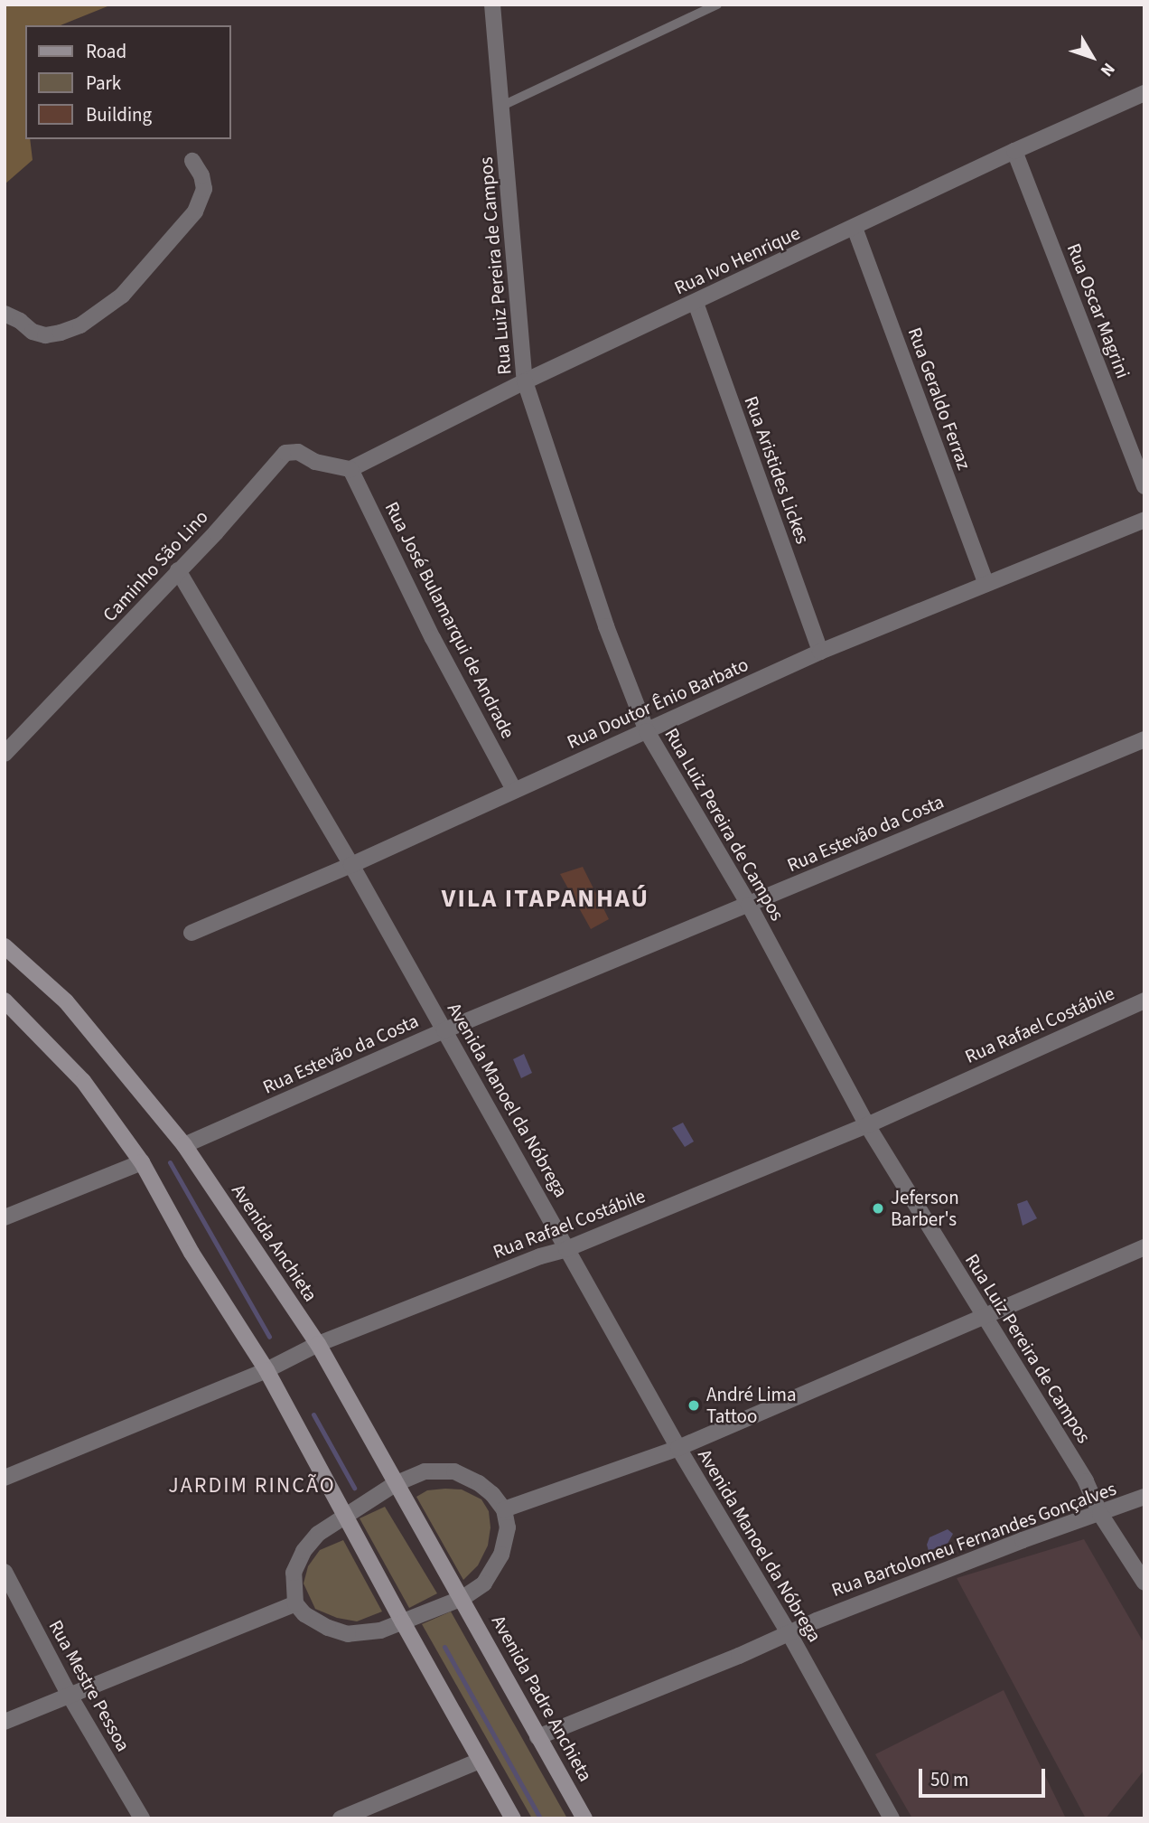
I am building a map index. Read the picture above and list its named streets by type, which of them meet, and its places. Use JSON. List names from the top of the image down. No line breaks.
{"streets":{"main road":["Avenida Anchieta","Avenida Padre Anchieta"],"street":["Rua Ivo Henrique","Rua Luiz Pereira de Campos","Rua Oscar Magrini","Rua Geraldo Ferraz","Rua Aristides Lickes","Caminho São Lino","Rua José Bulamarqui de Andrade","Rua Doutor Ênio Barbato","Rua Estevão da Costa","Rua Rafael Costábile","Avenida Manoel da Nóbrega","Rua Bartolomeu Fernandes Gonçalves","Rua Mestre Pessoa"]},"crossings":[["Rua Ivo Henrique","Rua Luiz Pereira de Campos"],["Rua Ivo Henrique","Rua Oscar Magrini"],["Rua Ivo Henrique","Rua Geraldo Ferraz"],["Rua Ivo Henrique","Rua Aristides Lickes"],["Rua Ivo Henrique","Caminho São Lino"],["Rua Ivo Henrique","Rua José Bulamarqui de Andrade"],["Rua Luiz Pereira de Campos","Rua Doutor Ênio Barbato"],["Rua Luiz Pereira de Campos","Rua Estevão da Costa"],["Rua Luiz Pereira de Campos","Rua Rafael Costábile"],["Rua Luiz Pereira de Campos","Rua Bartolomeu Fernandes Gonçalves"],["Rua Geraldo Ferraz","Rua Doutor Ênio Barbato"],["Rua Aristides Lickes","Rua Doutor Ênio Barbato"],["Caminho São Lino","Rua José Bulamarqui de Andrade"],["Caminho São Lino","Avenida Manoel da Nóbrega"],["Rua José Bulamarqui de Andrade","Rua Doutor Ênio Barbato"],["Rua Doutor Ênio Barbato","Avenida Manoel da Nóbrega"],["Rua Estevão da Costa","Avenida Manoel da Nóbrega"],["Rua Estevão da Costa","Avenida Anchieta"],["Rua Rafael Costábile","Avenida Manoel da Nóbrega"],["Rua Rafael Costábile","Avenida Anchieta"],["Avenida Manoel da Nóbrega","Rua Bartolomeu Fernandes Gonçalves"],["Avenida Anchieta","Avenida Padre Anchieta"],["Rua Bartolomeu Fernandes Gonçalves","Avenida Padre Anchieta"]],"districts":["VILA ITAPANHAÚ","JARDIM RINCÃO"],"places":["Jeferson Barber's","André Lima Tattoo"],"legend":["Road","Park","Building"],"scale_bar":"50 m","north":"bottom right"}
